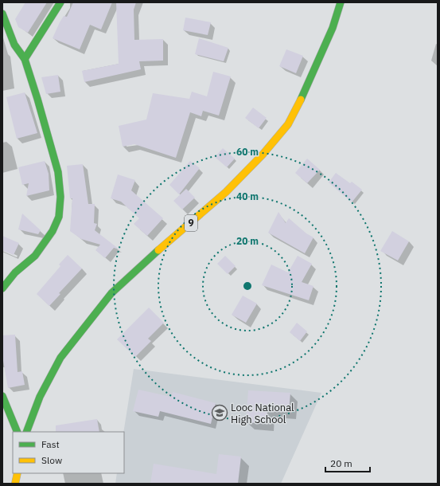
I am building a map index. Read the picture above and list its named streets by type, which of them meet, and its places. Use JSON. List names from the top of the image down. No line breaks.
{"streets":{"main road":["9"]},"places":{"school or university":["Looc National High School"]},"legend":["Fast","Slow"],"scale_bar":"20 m","rings":["60 m","40 m","20 m"]}
